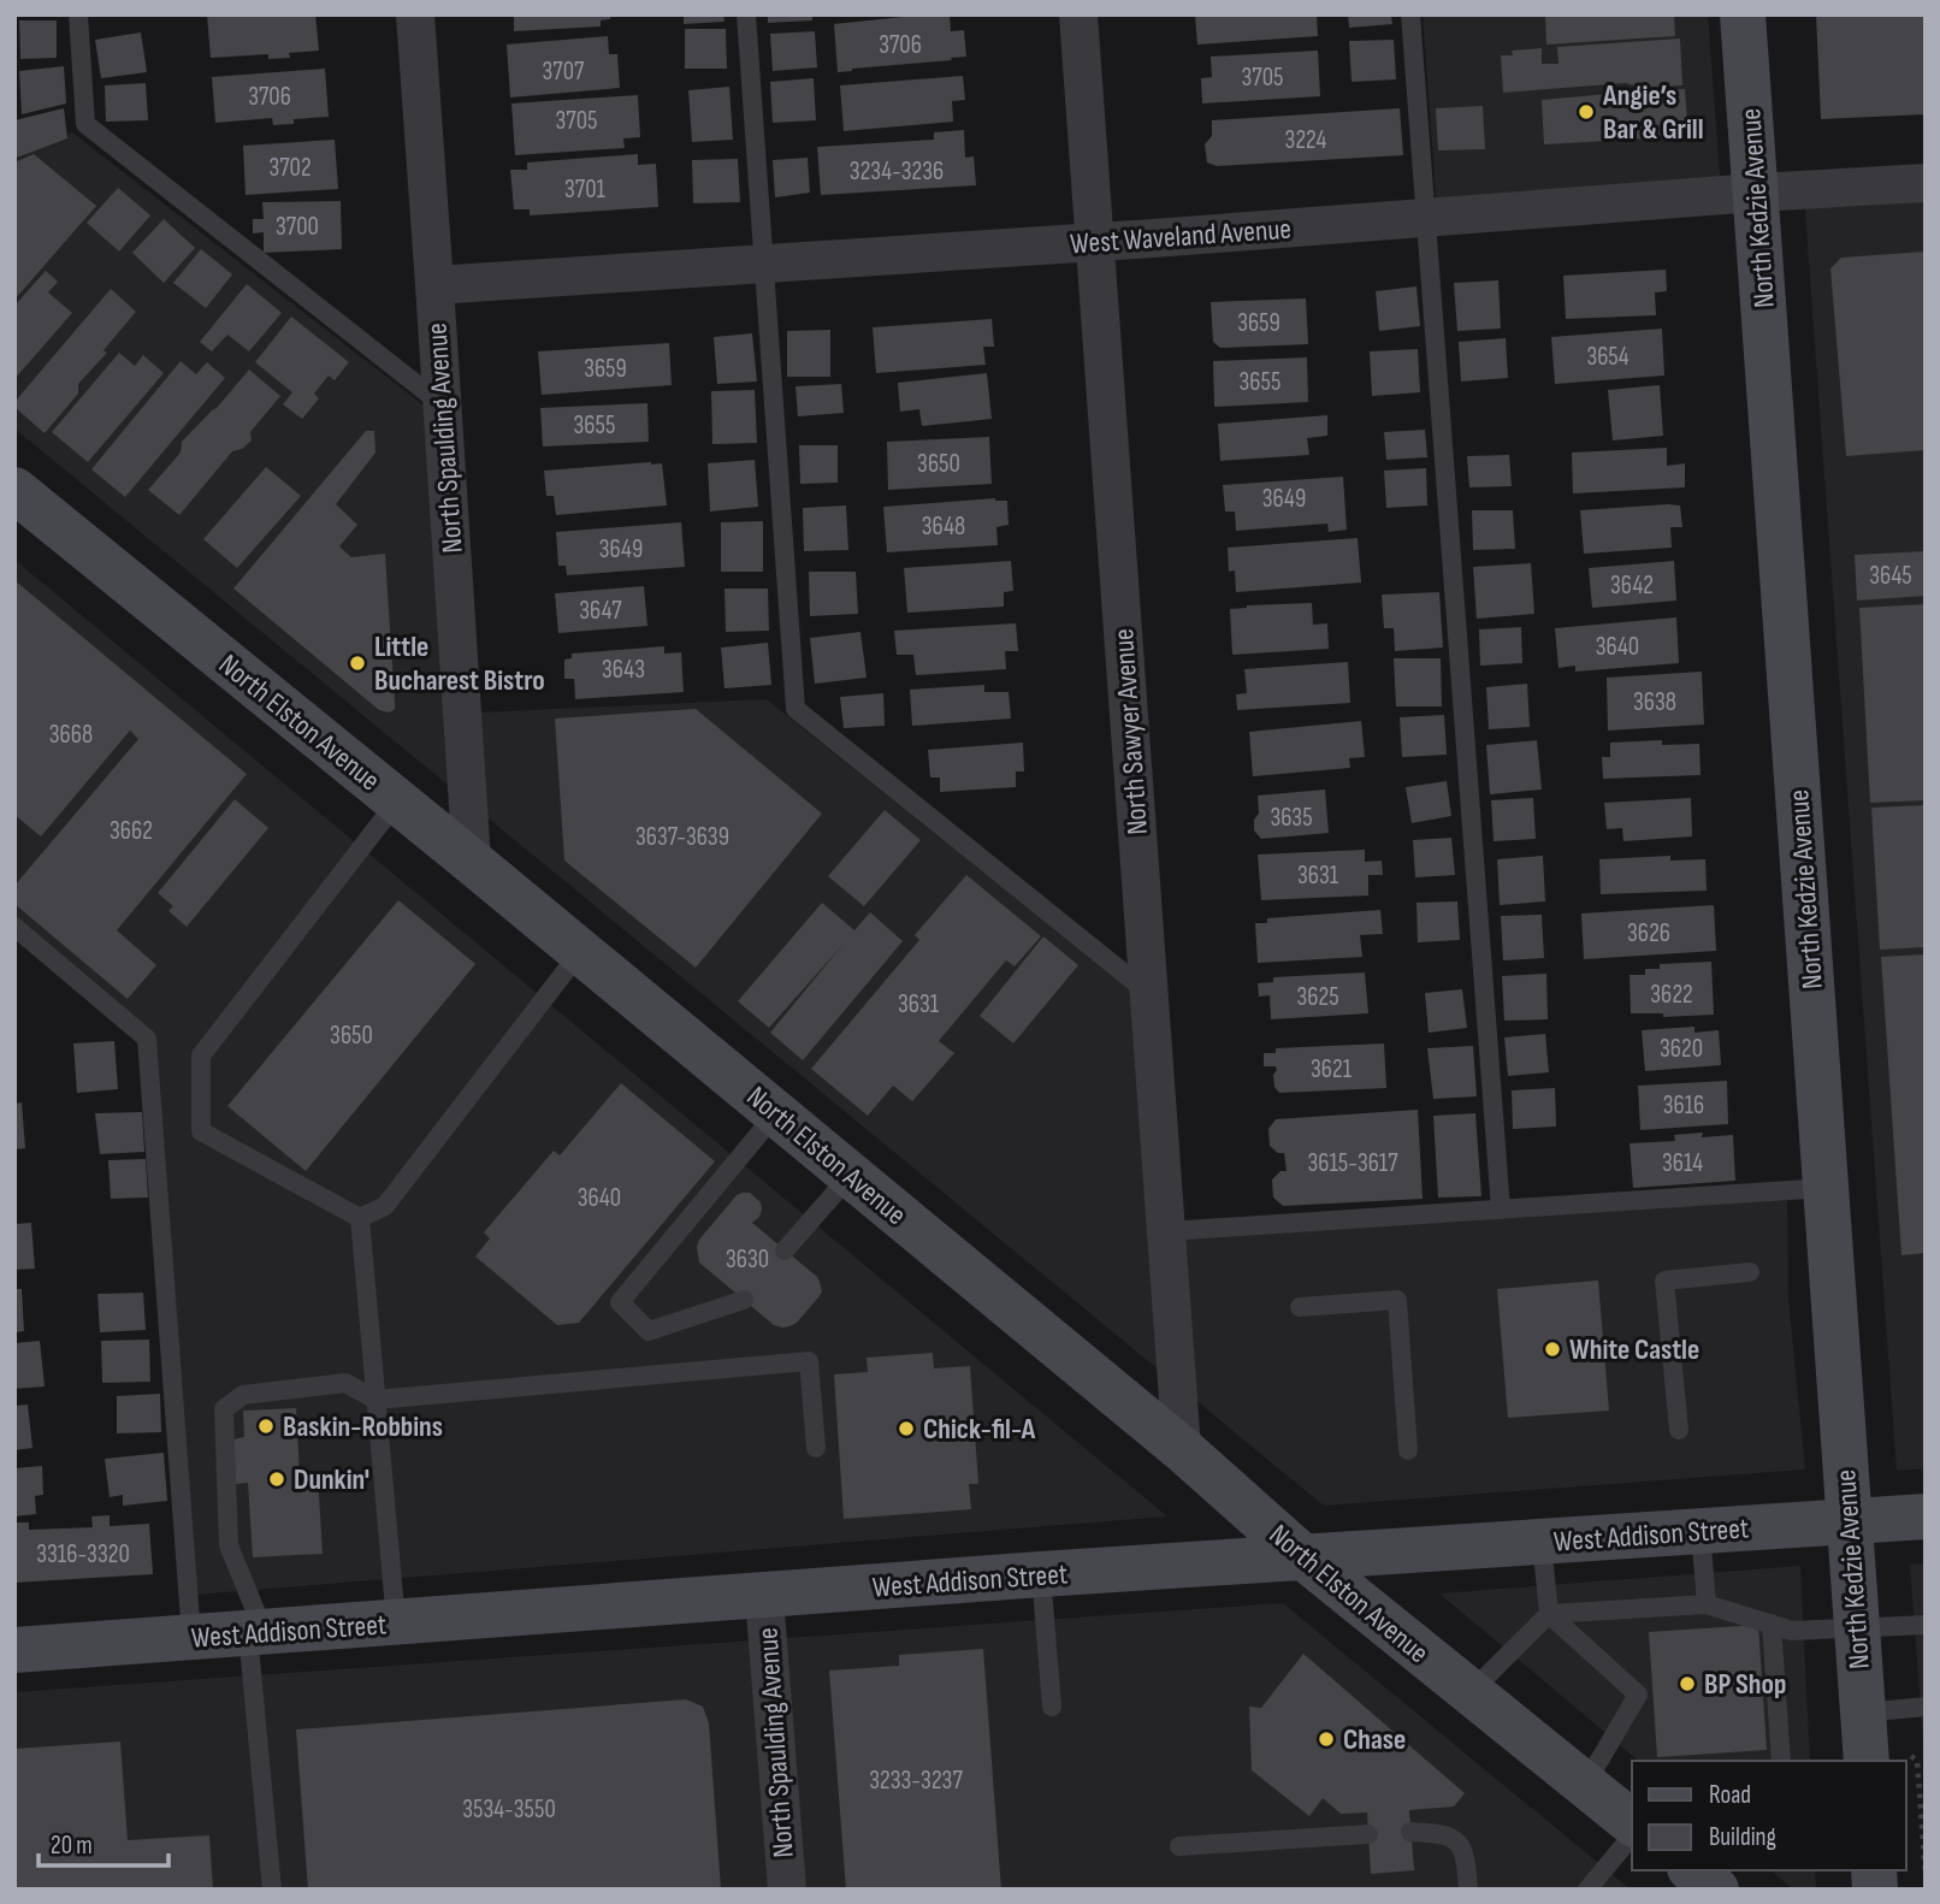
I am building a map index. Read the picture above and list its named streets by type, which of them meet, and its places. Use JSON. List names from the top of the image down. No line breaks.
{"streets":{"main road":["North Kedzie Avenue","North Elston Avenue","West Addison Street"],"street":["West Waveland Avenue","North Spaulding Avenue","North Sawyer Avenue"]},"crossings":[["North Kedzie Avenue","West Waveland Avenue"],["North Kedzie Avenue","West Addison Street"],["West Waveland Avenue","North Spaulding Avenue"],["West Waveland Avenue","North Sawyer Avenue"],["North Spaulding Avenue","North Elston Avenue"],["North Spaulding Avenue","West Addison Street"],["North Elston Avenue","North Sawyer Avenue"],["North Elston Avenue","West Addison Street"]],"places":["Angie’s Bar & Grill","Little Bucharest Bistro","White Castle","Baskin-Robbins","Chick-fil-A","Dunkin'","BP Shop","Chase"],"house_numbers":["3706","3707","3705","3706","3705","3224","3702","3234-3236","3701","3700","3659","3654","3659","3655","3655","3650","3649","3648","3649","3645","3642","3647","3640","3643","3638","3668","3635","3662","3637-3639","3631","3626","3622","3625","3631","3650","3620","3621","3616","3615-3617","3614","3640","3630","3316-3320","3233-3237","3534-3550"],"legend":["Road","Building"],"scale_bar":"20 m"}
